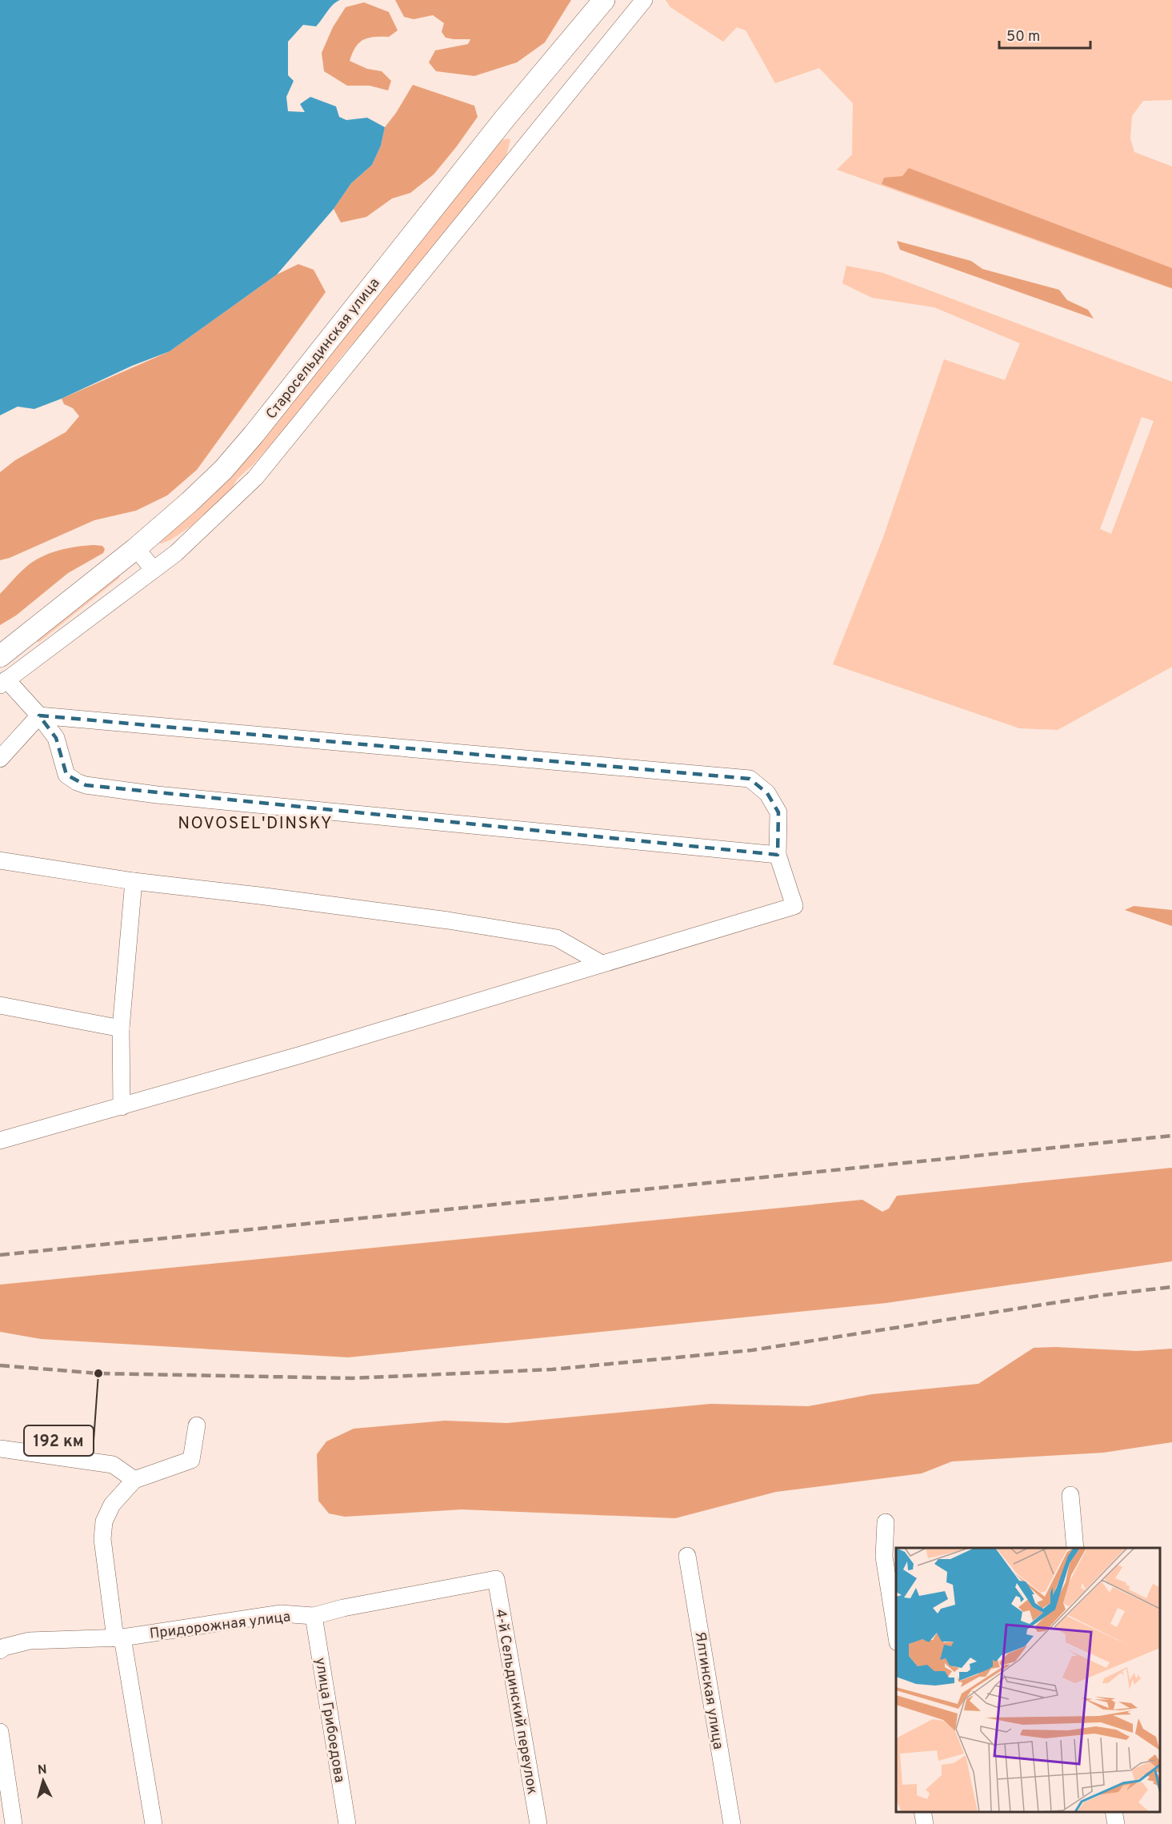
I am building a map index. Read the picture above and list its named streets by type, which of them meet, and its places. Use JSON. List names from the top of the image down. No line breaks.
{"streets":{"main road":["Старосельдинская улица"],"street":["Придорожная улица","Ялтинская улица","4-й Сельдинский переулок","улица Грибоедова"]},"crossings":[["Придорожная улица","4-й Сельдинский переулок"],["Придорожная улица","улица Грибоедова"]],"districts":["NOVOSEL'DINSKY"],"places":["192 км"],"scale_bar":"50 m","north":"top"}
